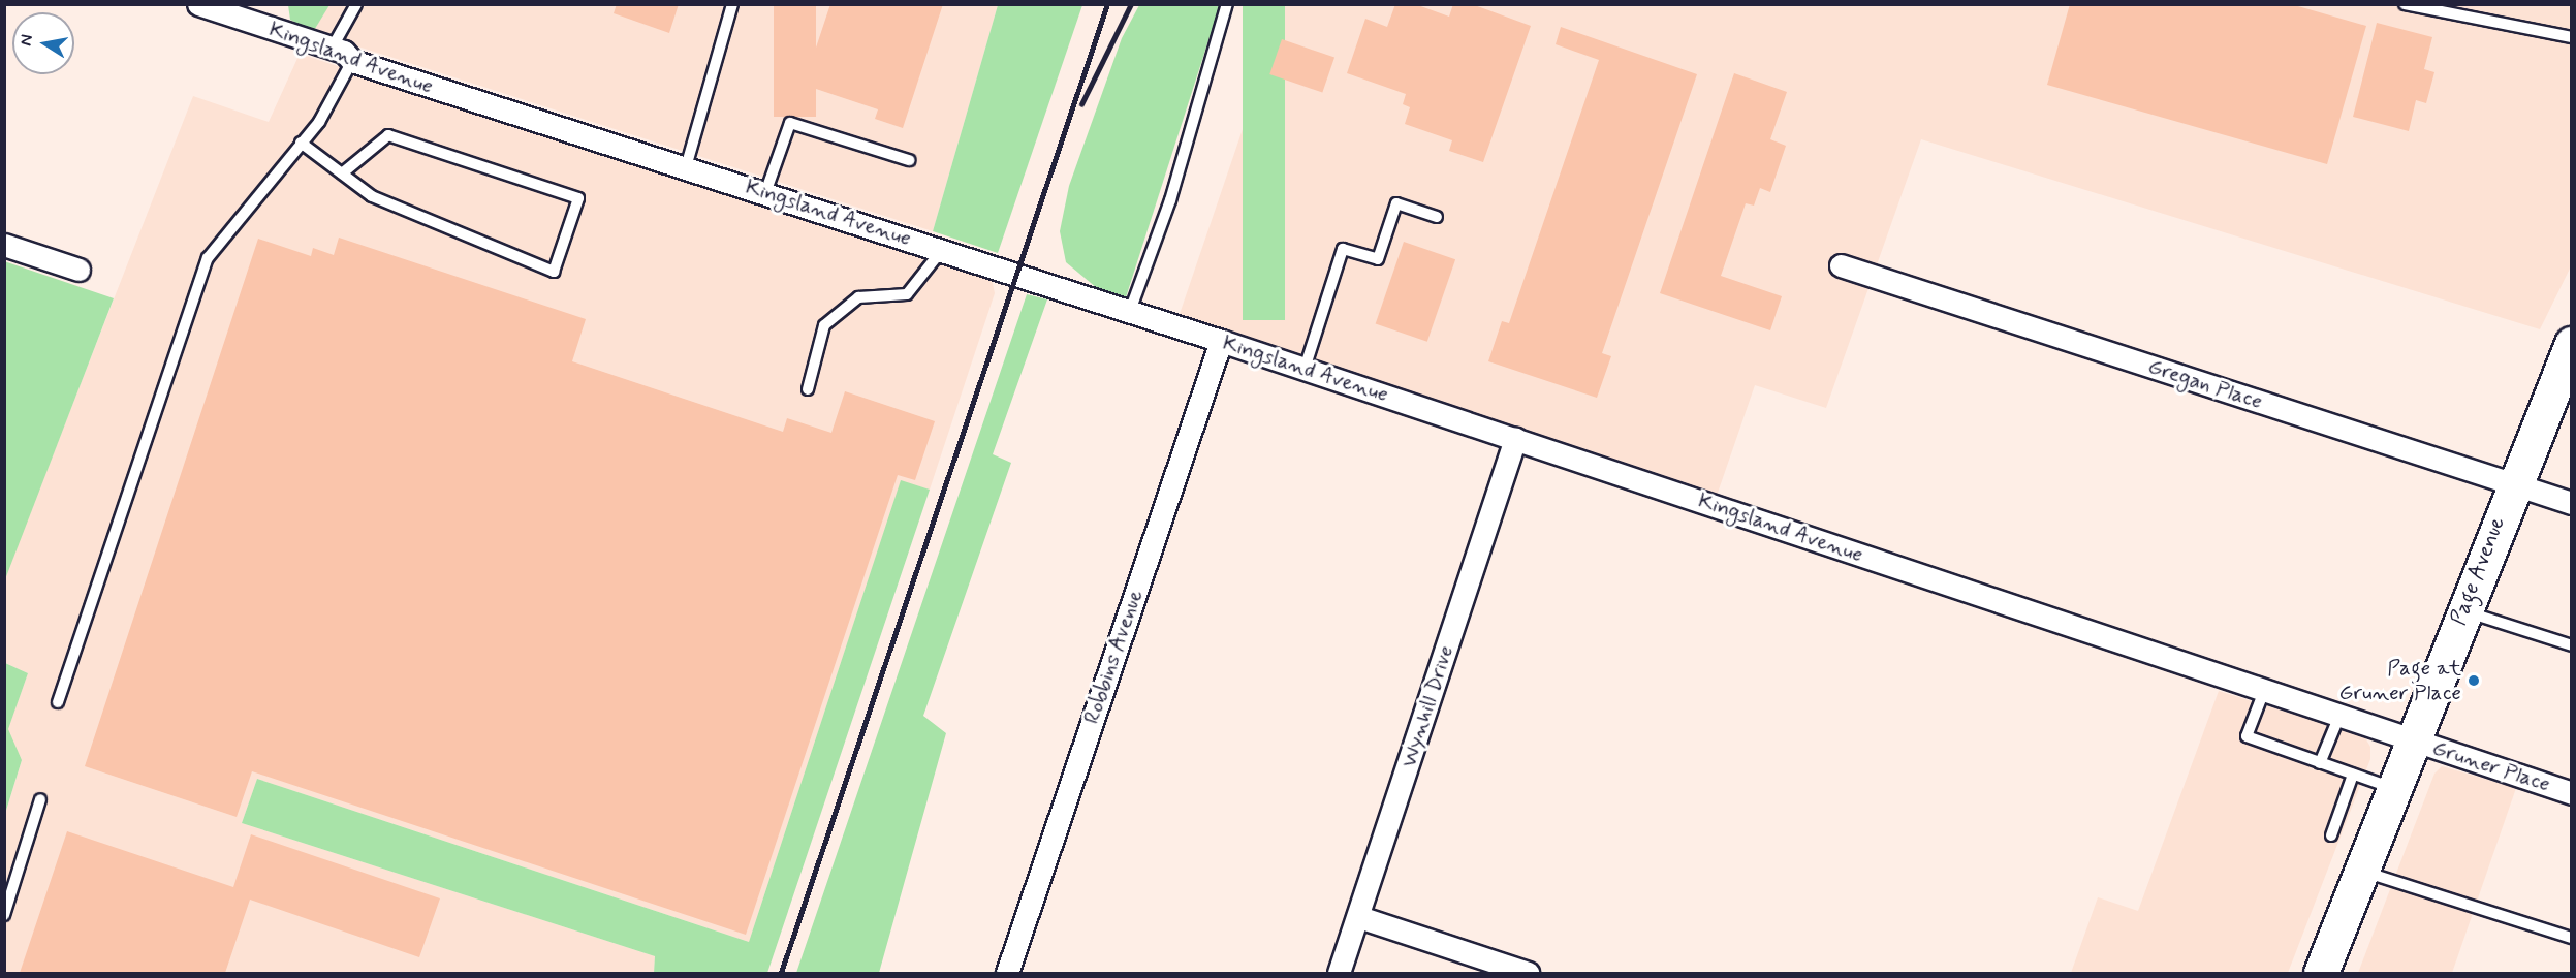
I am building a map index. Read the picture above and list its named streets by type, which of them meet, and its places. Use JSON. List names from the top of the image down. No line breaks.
{"streets":{"main road":["Page Avenue"],"street":["Kingsland Avenue","Gregan Place","Robbins Avenue","Wynhill Drive","Gruner Place"]},"crossings":[["Kingsland Avenue","Page Avenue"],["Kingsland Avenue","Robbins Avenue"],["Kingsland Avenue","Wynhill Drive"],["Kingsland Avenue","Gruner Place"],["Gregan Place","Page Avenue"],["Page Avenue","Gruner Place"]],"places":["Page at Gruner Place"],"north":"left"}
